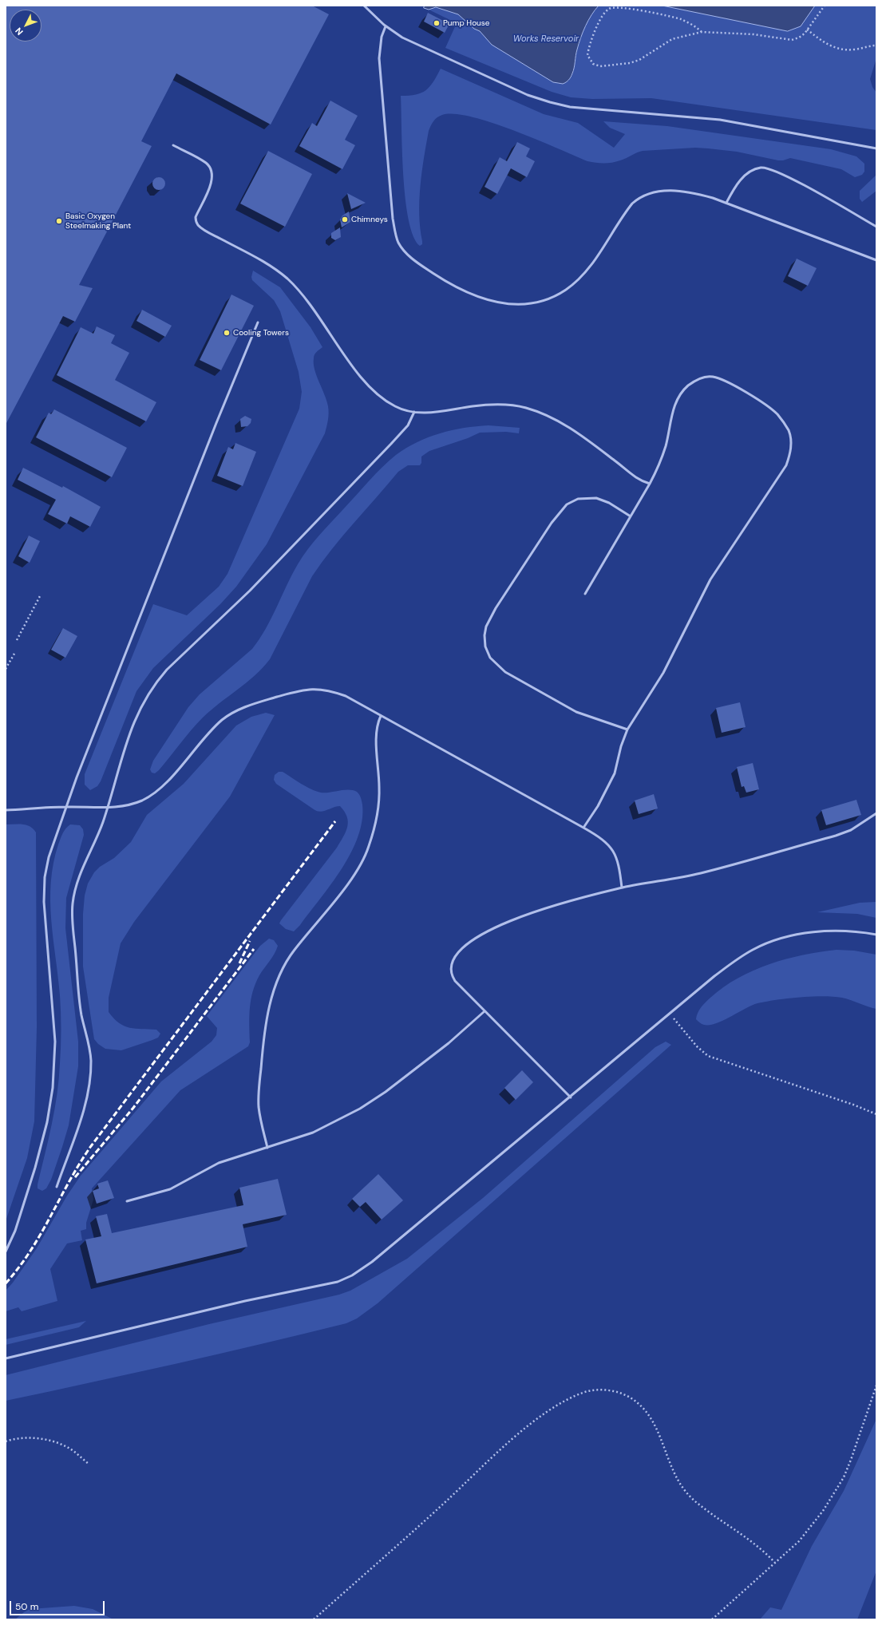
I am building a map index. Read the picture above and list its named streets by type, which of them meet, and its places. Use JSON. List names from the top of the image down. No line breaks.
{"water":["Works Reservoir"],"places":["Pump House","Chimneys","Basic Oxygen Steelmaking Plant","Cooling Towers"],"scale_bar":"50 m","north":"bottom left"}
